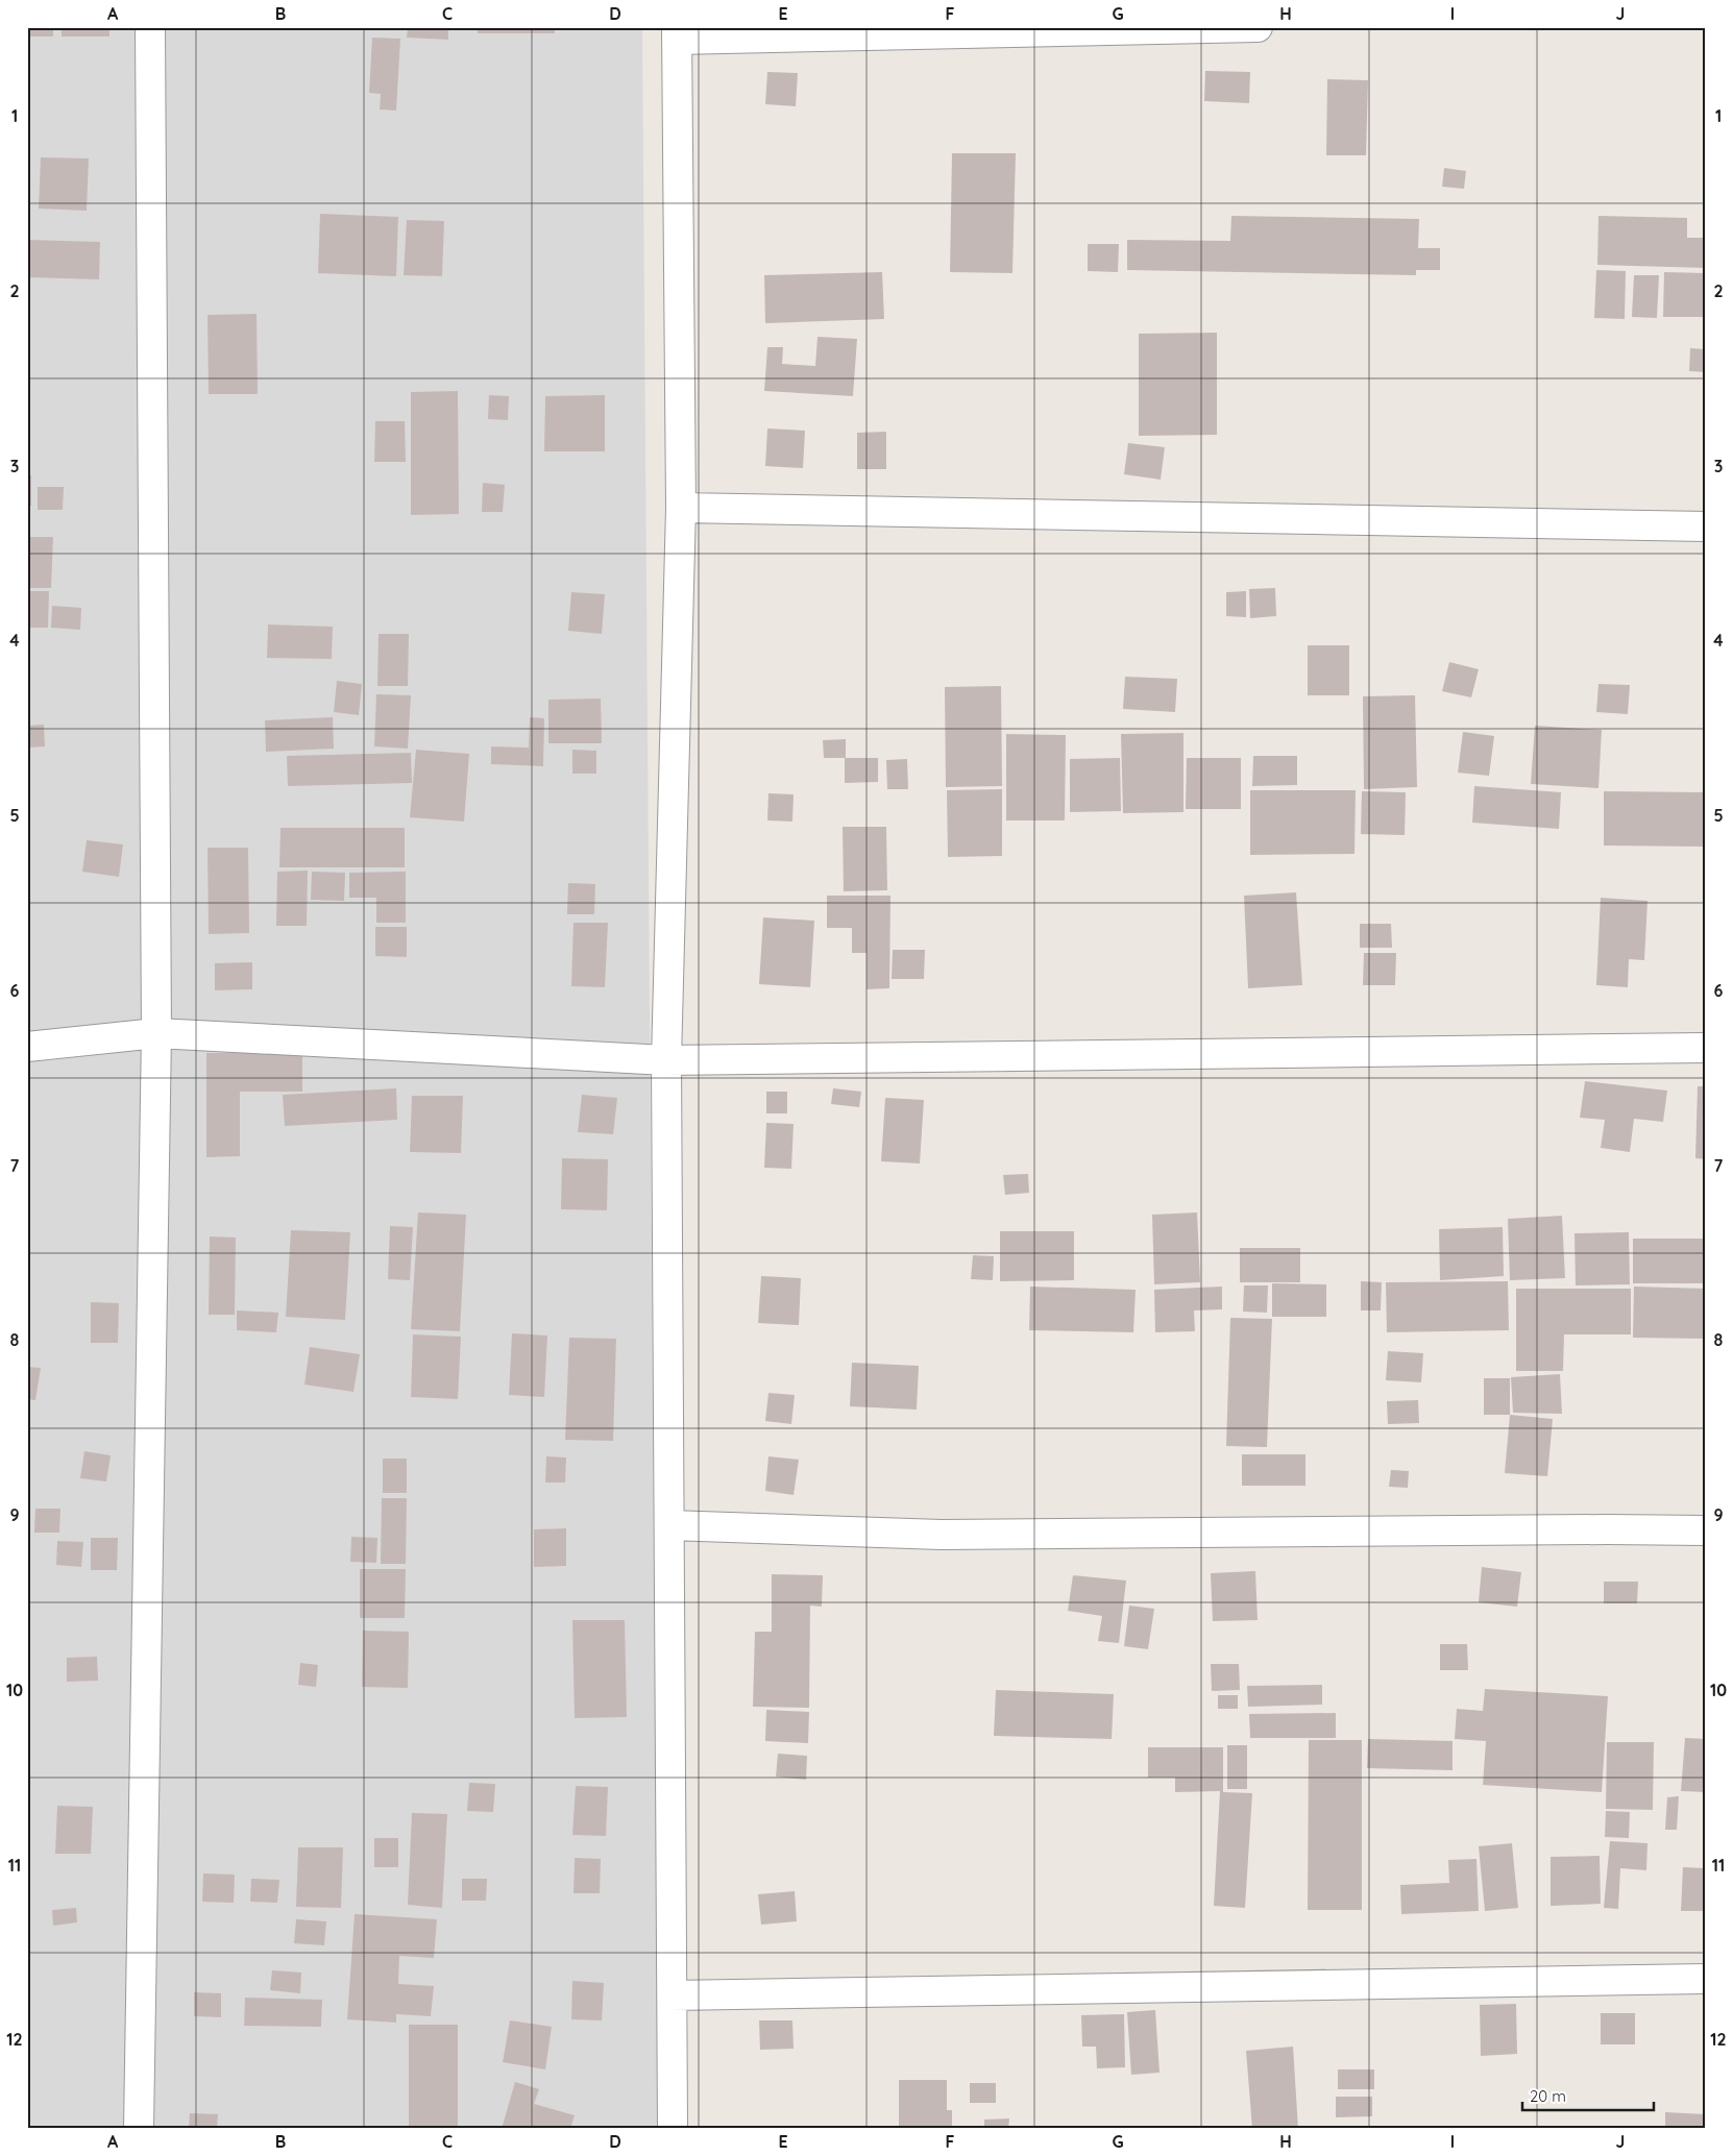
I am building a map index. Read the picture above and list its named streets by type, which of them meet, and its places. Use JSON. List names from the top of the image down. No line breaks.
{"scale_bar":"20 m","grid":{"columns":["A","B","C","D","E","F","G","H","I","J"],"rows":["1","2","3","4","5","6","7","8","9","10","11","12"]}}
